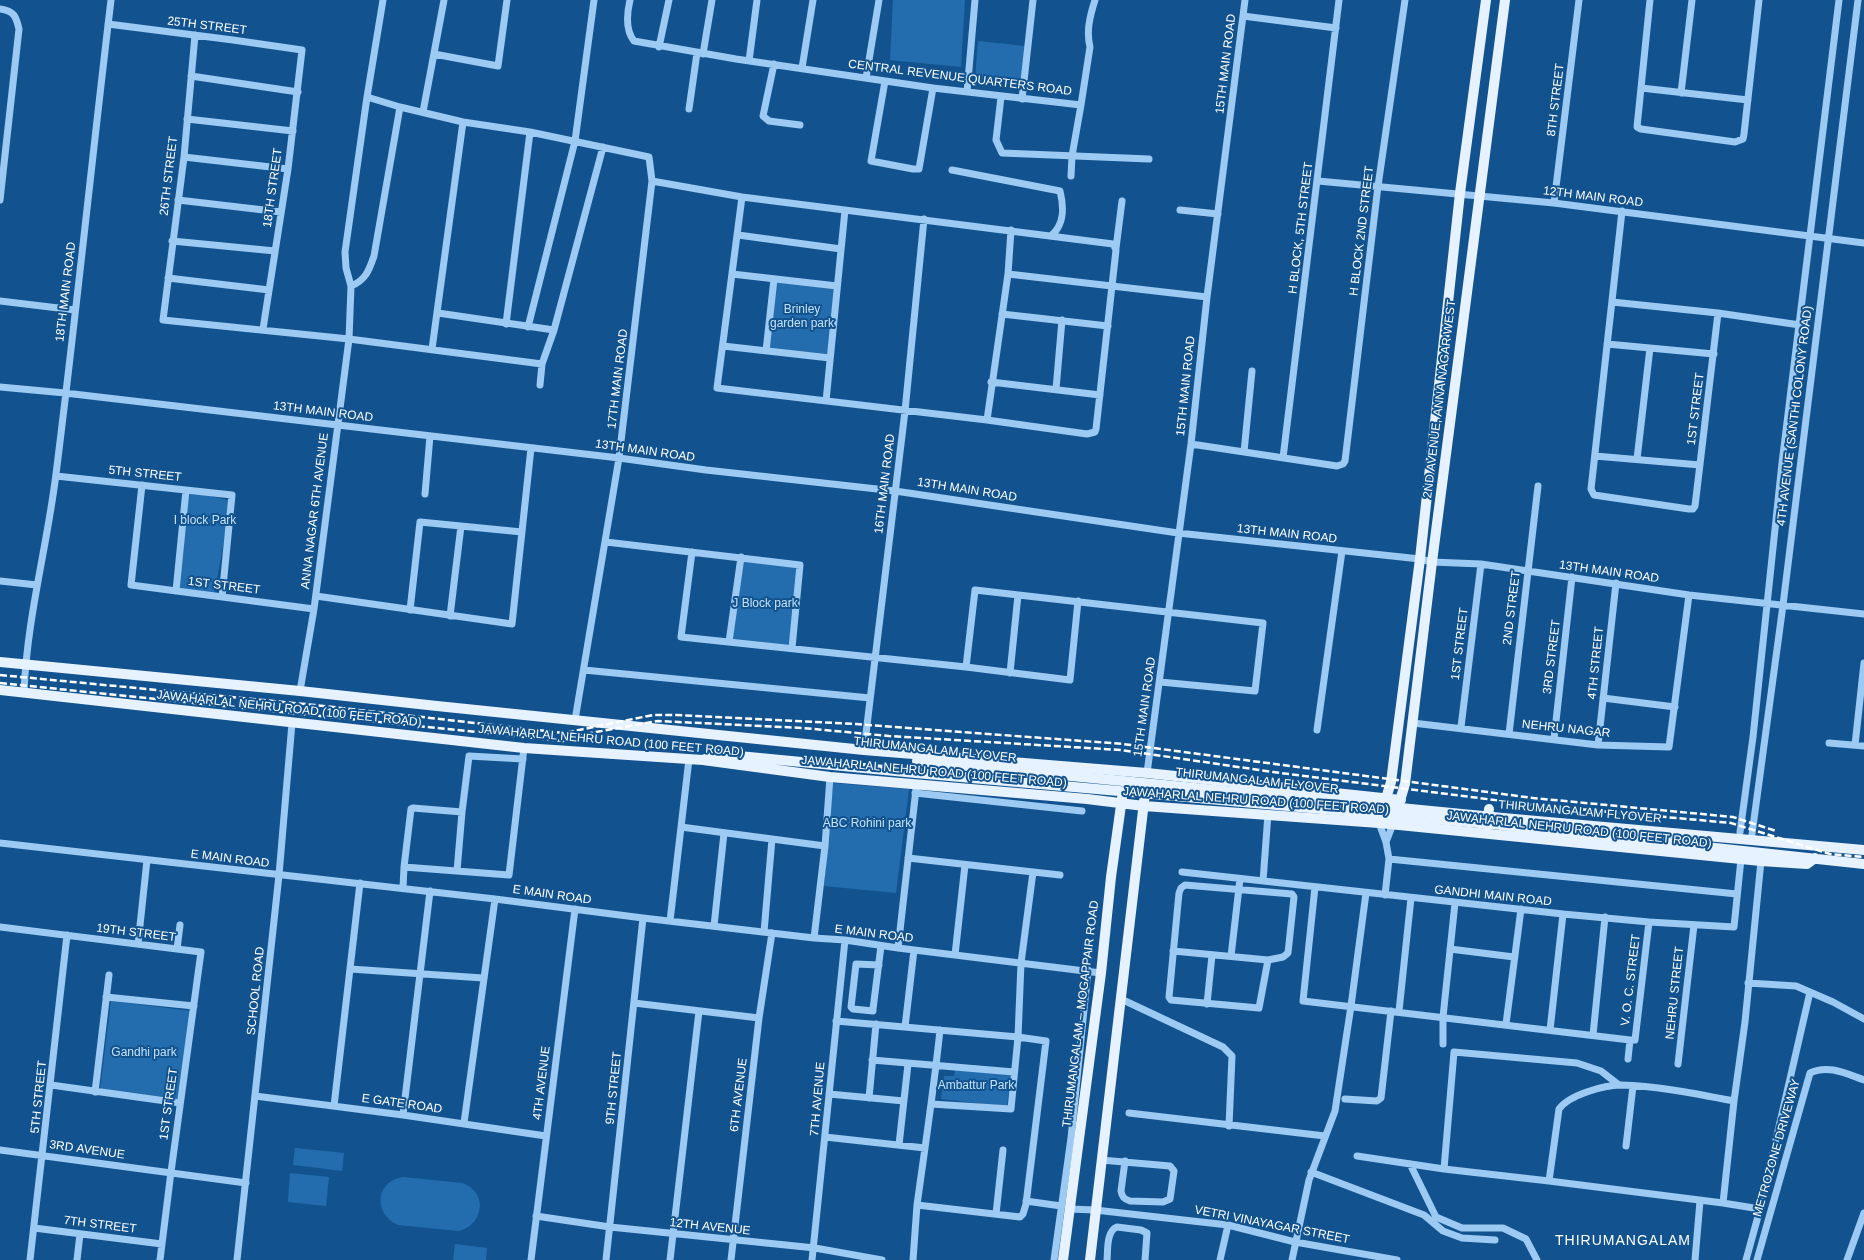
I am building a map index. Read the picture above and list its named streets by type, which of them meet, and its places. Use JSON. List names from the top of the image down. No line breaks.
{"streets":{"main road":["2ND AVENUE, ANNA NAGAR WEST","JAWAHARLAL NEHRU ROAD (100 FEET ROAD)","THIRUMANGALAM FLYOVER","THIRUMANGALAM – MOGAPPAIR ROAD"],"street":["25TH STREET","15TH MAIN ROAD","CENTRAL REVENUE QUARTERS ROAD","8TH STREET","26TH STREET","18TH STREET","12TH MAIN ROAD","H BLOCK, 5TH STREET","H BLOCK 2ND STREET","18TH MAIN ROAD","17TH MAIN ROAD","1ST STREET","13TH MAIN ROAD","4TH AVENUE (SANTHI COLONY ROAD)","5TH STREET","16TH MAIN ROAD","ANNA NAGAR 6TH AVENUE","2ND STREET","3RD STREET","4TH STREET","NEHRU NAGAR","E MAIN ROAD","GANDHI MAIN ROAD","19TH STREET","V. O. C. STREET","SCHOOL ROAD","NEHRU STREET","4TH AVENUE","9TH STREET","6TH AVENUE","7TH AVENUE","E GATE ROAD","METROZONE DRIVEWAY","3RD AVENUE","7TH STREET","VETRI VINAYAGAR STREET","12TH AVENUE"]},"crossings":[["25TH STREET","26TH STREET"],["25TH STREET","18TH STREET"],["25TH STREET","18TH MAIN ROAD"],["15TH MAIN ROAD","13TH MAIN ROAD"],["15TH MAIN ROAD","JAWAHARLAL NEHRU ROAD (100 FEET ROAD)"],["8TH STREET","12TH MAIN ROAD"],["26TH STREET","18TH STREET"],["12TH MAIN ROAD","H BLOCK, 5TH STREET"],["12TH MAIN ROAD","H BLOCK 2ND STREET"],["12TH MAIN ROAD","2ND AVENUE, ANNA NAGAR WEST"],["12TH MAIN ROAD","4TH AVENUE (SANTHI COLONY ROAD)"],["H BLOCK, 5TH STREET","H BLOCK 2ND STREET"],["18TH MAIN ROAD","13TH MAIN ROAD"],["18TH MAIN ROAD","5TH STREET"],["18TH MAIN ROAD","JAWAHARLAL NEHRU ROAD (100 FEET ROAD)"],["17TH MAIN ROAD","13TH MAIN ROAD"],["17TH MAIN ROAD","JAWAHARLAL NEHRU ROAD (100 FEET ROAD)"],["2ND AVENUE, ANNA NAGAR WEST","13TH MAIN ROAD"],["2ND AVENUE, ANNA NAGAR WEST","JAWAHARLAL NEHRU ROAD (100 FEET ROAD)"],["2ND AVENUE, ANNA NAGAR WEST","NEHRU NAGAR"],["1ST STREET","13TH MAIN ROAD"],["1ST STREET","5TH STREET"],["1ST STREET","ANNA NAGAR 6TH AVENUE"],["1ST STREET","NEHRU NAGAR"],["1ST STREET","19TH STREET"],["1ST STREET","3RD AVENUE"],["1ST STREET","7TH STREET"],["13TH MAIN ROAD","4TH AVENUE (SANTHI COLONY ROAD)"],["13TH MAIN ROAD","16TH MAIN ROAD"],["13TH MAIN ROAD","ANNA NAGAR 6TH AVENUE"],["13TH MAIN ROAD","2ND STREET"],["13TH MAIN ROAD","3RD STREET"],["13TH MAIN ROAD","4TH STREET"],["5TH STREET","19TH STREET"],["5TH STREET","3RD AVENUE"],["5TH STREET","7TH STREET"],["16TH MAIN ROAD","JAWAHARLAL NEHRU ROAD (100 FEET ROAD)"],["ANNA NAGAR 6TH AVENUE","JAWAHARLAL NEHRU ROAD (100 FEET ROAD)"],["2ND STREET","NEHRU NAGAR"],["3RD STREET","NEHRU NAGAR"],["4TH STREET","NEHRU NAGAR"],["JAWAHARLAL NEHRU ROAD (100 FEET ROAD)","THIRUMANGALAM FLYOVER"],["JAWAHARLAL NEHRU ROAD (100 FEET ROAD)","GANDHI MAIN ROAD"],["JAWAHARLAL NEHRU ROAD (100 FEET ROAD)","SCHOOL ROAD"],["JAWAHARLAL NEHRU ROAD (100 FEET ROAD)","THIRUMANGALAM – MOGAPPAIR ROAD"],["E MAIN ROAD","SCHOOL ROAD"],["E MAIN ROAD","THIRUMANGALAM – MOGAPPAIR ROAD"],["E MAIN ROAD","4TH AVENUE"],["E MAIN ROAD","9TH STREET"],["E MAIN ROAD","6TH AVENUE"],["E MAIN ROAD","7TH AVENUE"],["GANDHI MAIN ROAD","V. O. C. STREET"],["GANDHI MAIN ROAD","NEHRU STREET"],["SCHOOL ROAD","E GATE ROAD"],["SCHOOL ROAD","3RD AVENUE"],["THIRUMANGALAM – MOGAPPAIR ROAD","VETRI VINAYAGAR STREET"],["4TH AVENUE","E GATE ROAD"],["4TH AVENUE","12TH AVENUE"],["9TH STREET","12TH AVENUE"],["6TH AVENUE","12TH AVENUE"],["7TH AVENUE","12TH AVENUE"]],"districts":["THIRUMANGALAM"],"parks":["Brinley garden park","I block Park","J Block park","ABC Rohini park","Gandhi park","Ambattur Park"]}
